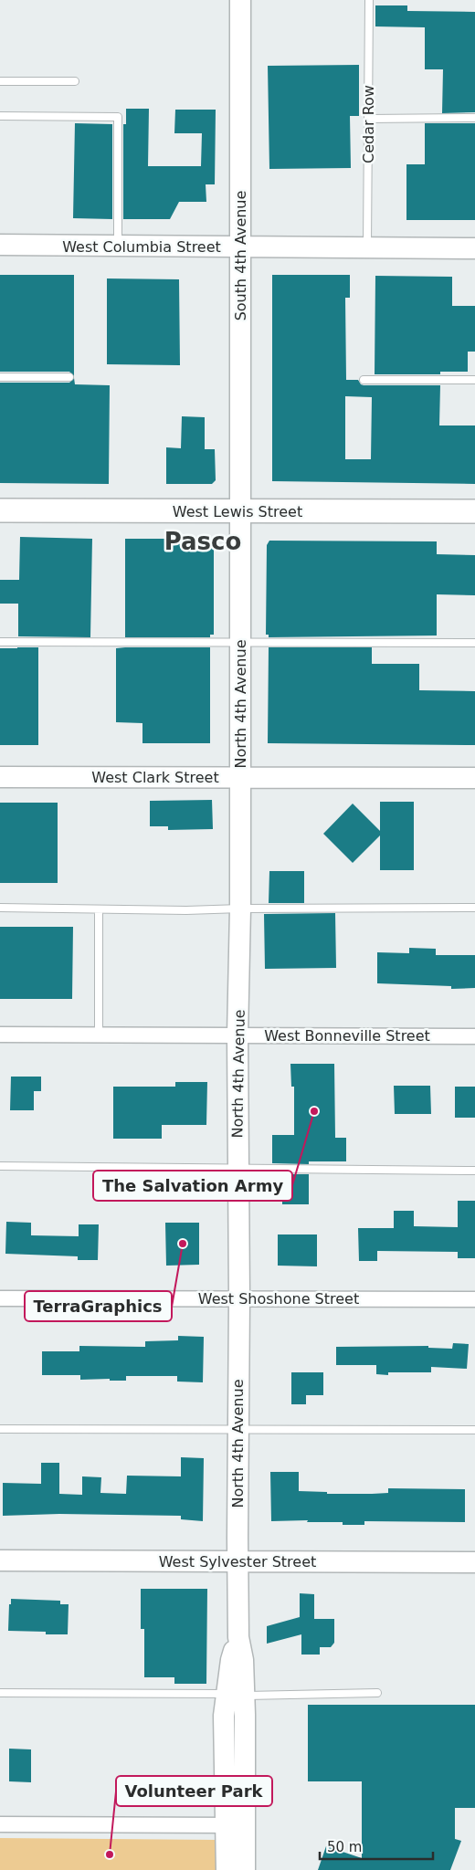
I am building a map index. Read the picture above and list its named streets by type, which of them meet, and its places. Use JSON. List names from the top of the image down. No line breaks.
{"streets":{"main road":["West Lewis Street"],"street":["West Columbia Street","South 4th Avenue","North 4th Avenue","West Clark Street","West Bonneville Street","West Shoshone Street","West Sylvester Street"],"lane":["Cedar Row"]},"crossings":[["Cedar Row","West Columbia Street"],["West Columbia Street","South 4th Avenue"],["South 4th Avenue","West Lewis Street"],["South 4th Avenue","North 4th Avenue"],["West Lewis Street","North 4th Avenue"],["North 4th Avenue","West Clark Street"],["North 4th Avenue","West Bonneville Street"],["North 4th Avenue","West Shoshone Street"],["North 4th Avenue","West Sylvester Street"]],"districts":["Pasco"],"places":["The Salvation Army","TerraGraphics","Volunteer Park"],"scale_bar":"50 m"}
